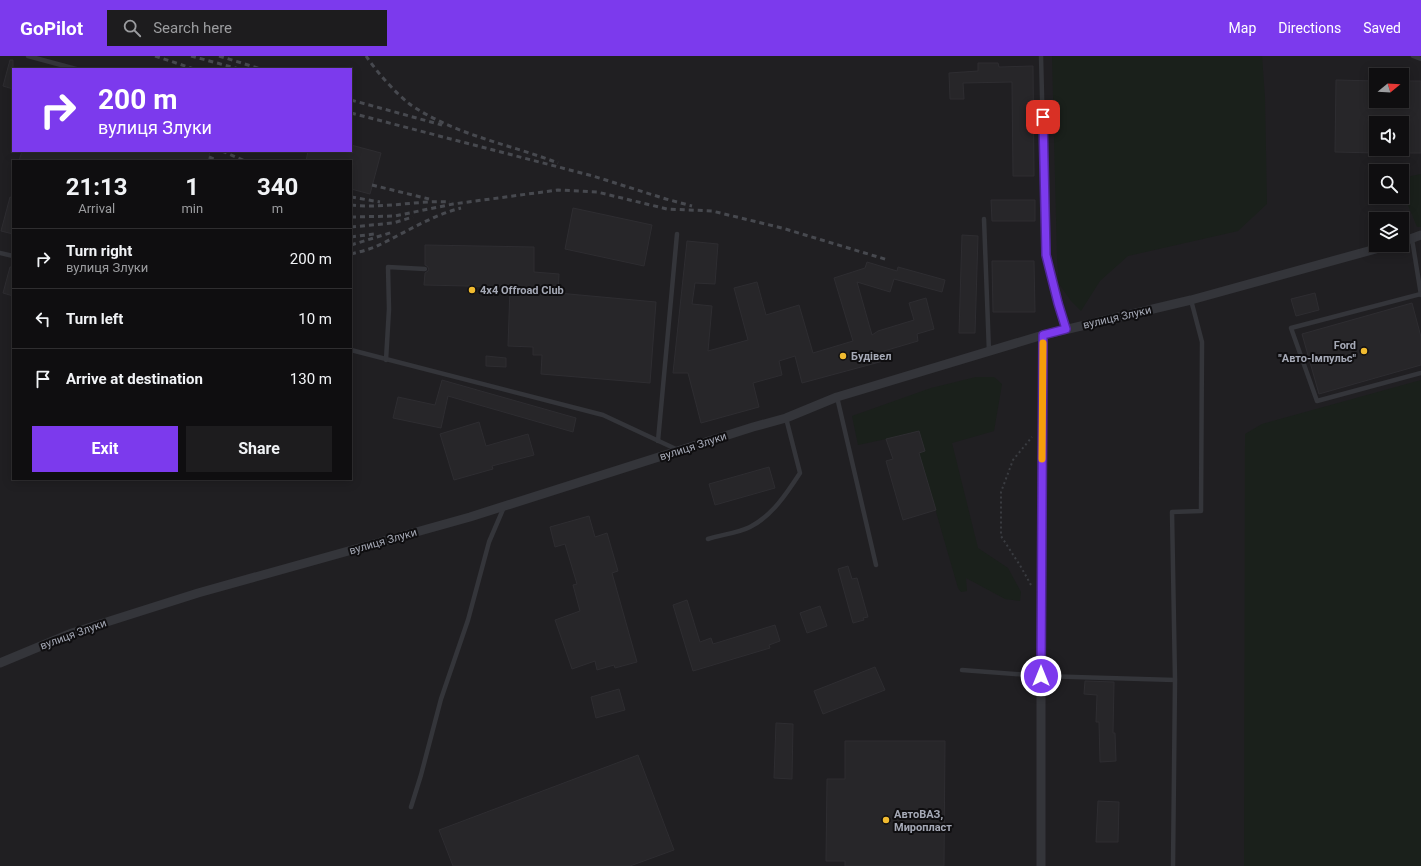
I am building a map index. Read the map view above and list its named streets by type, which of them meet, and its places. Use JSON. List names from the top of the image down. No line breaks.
{"streets":{"street":["вулиця Злуки"]},"places":["4x4 Offroad Club","Ford \"Авто-Імпульс\"","Будівел","АвтоВАЗ, Миропласт"],"north":"right","page":{"header":"GoPilot","search":"Search here","nav":["Map","Directions","Saved"],"turn":["200 m","вулиця Злуки"],"eta":["21:13","Arrival","1","min","340","m"],"list":[{"name":"Turn right","note":"вулиця Злуки","value":"200 m"},{"name":"Turn left","value":"10 m"},{"name":"Arrive at destination","value":"130 m"}],"buttons":["Exit","Share"]}}
